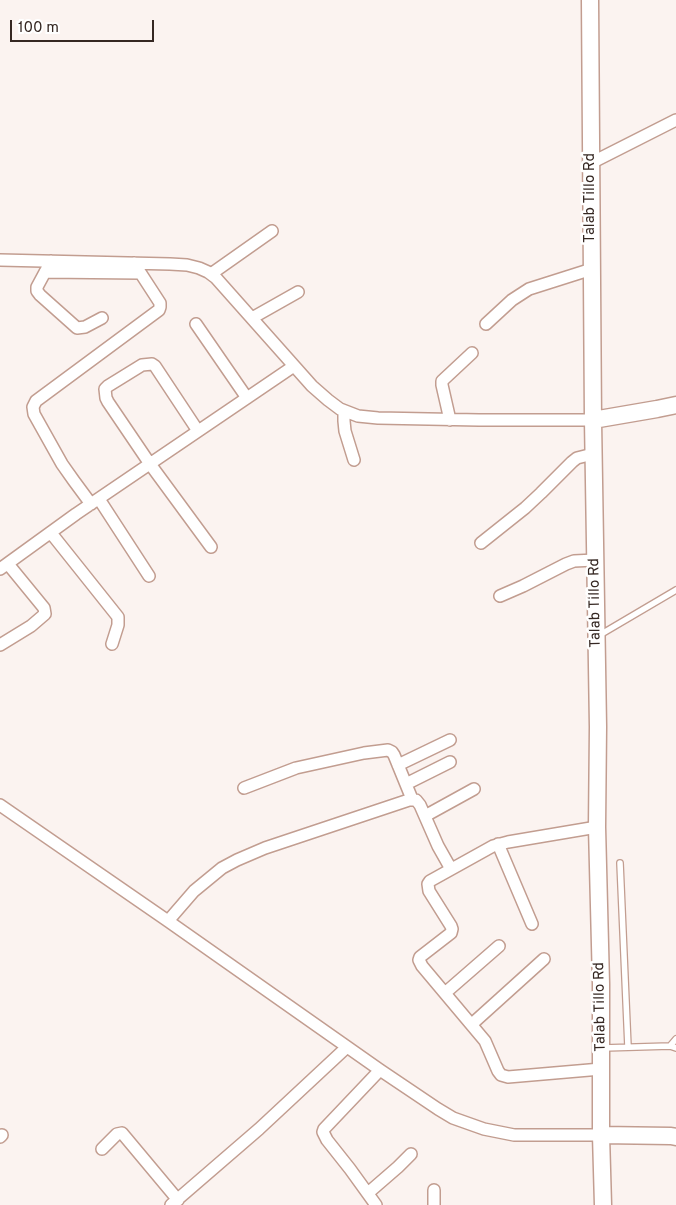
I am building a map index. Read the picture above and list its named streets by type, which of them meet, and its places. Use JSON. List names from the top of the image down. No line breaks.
{"streets":{"main road":["Talab Tillo Rd"]},"scale_bar":"100 m"}
